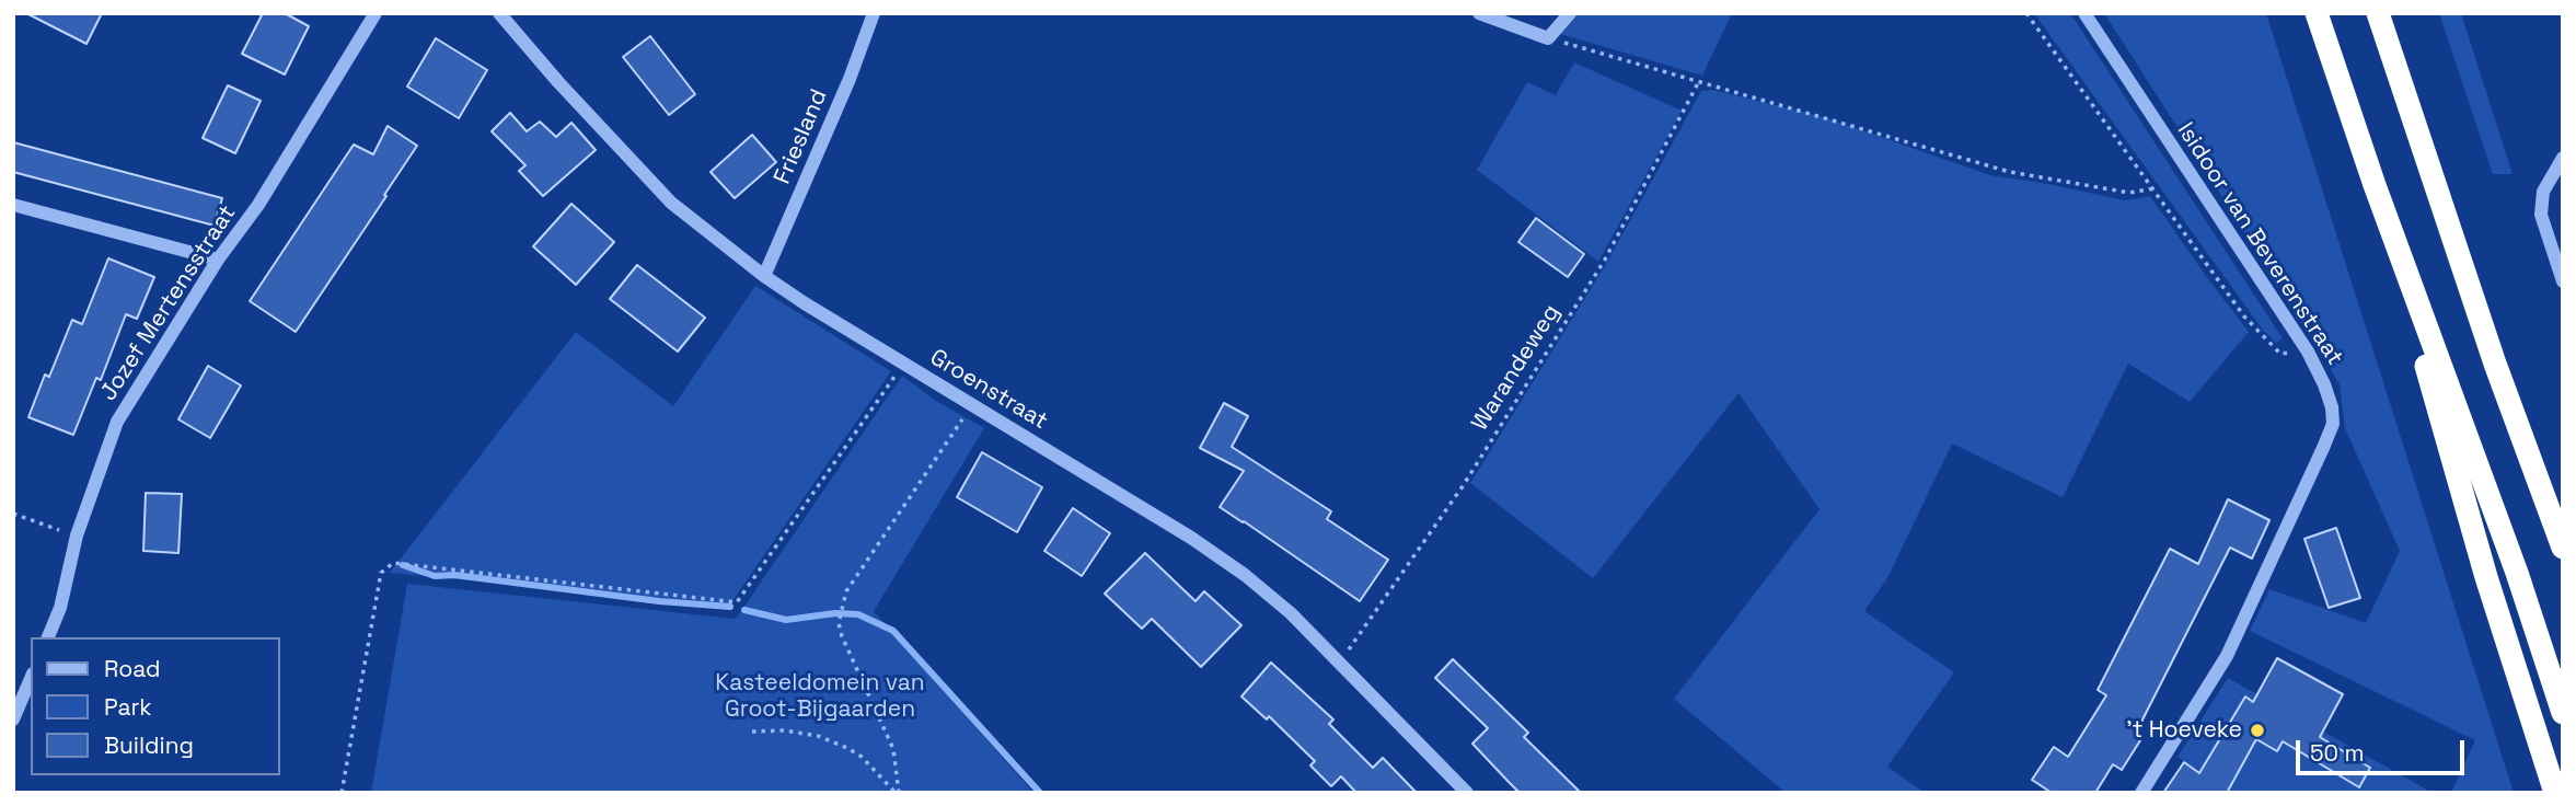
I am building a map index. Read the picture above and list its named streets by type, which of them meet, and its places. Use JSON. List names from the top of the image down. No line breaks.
{"streets":{"street":["Friesland","Isidoor van Beverenstraat","Jozef Mertensstraat","Groenstraat"],"path":["Warandeweg"]},"crossings":[["Friesland","Groenstraat"],["Warandeweg","Groenstraat"]],"parks":["Kasteeldomein van Groot-Bijgaarden"],"places":["'t Hoeveke"],"legend":["Road","Park","Building"],"scale_bar":"50 m"}
